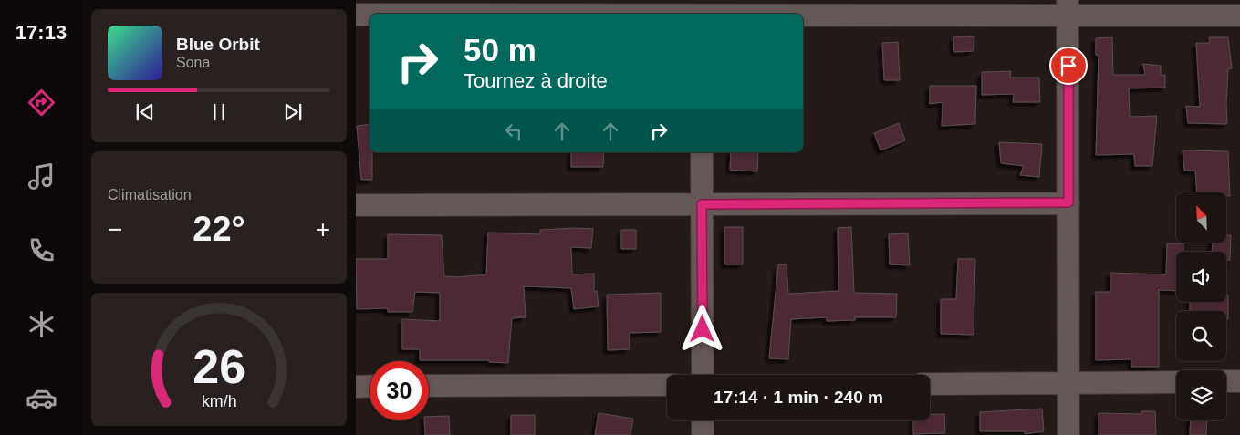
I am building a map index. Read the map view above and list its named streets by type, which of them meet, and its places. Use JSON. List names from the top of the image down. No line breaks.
{"north":"top left","page":{"tabs":"17:13","turn":["50 m","Tournez à droite"],"song":["Blue Orbit","Sona"],"tile":"Climatisation","heat":["−","22°","+"],"limit":"30","trip":"17:14 · 1 min · 240 m","gauge":["26","km/h"]}}
